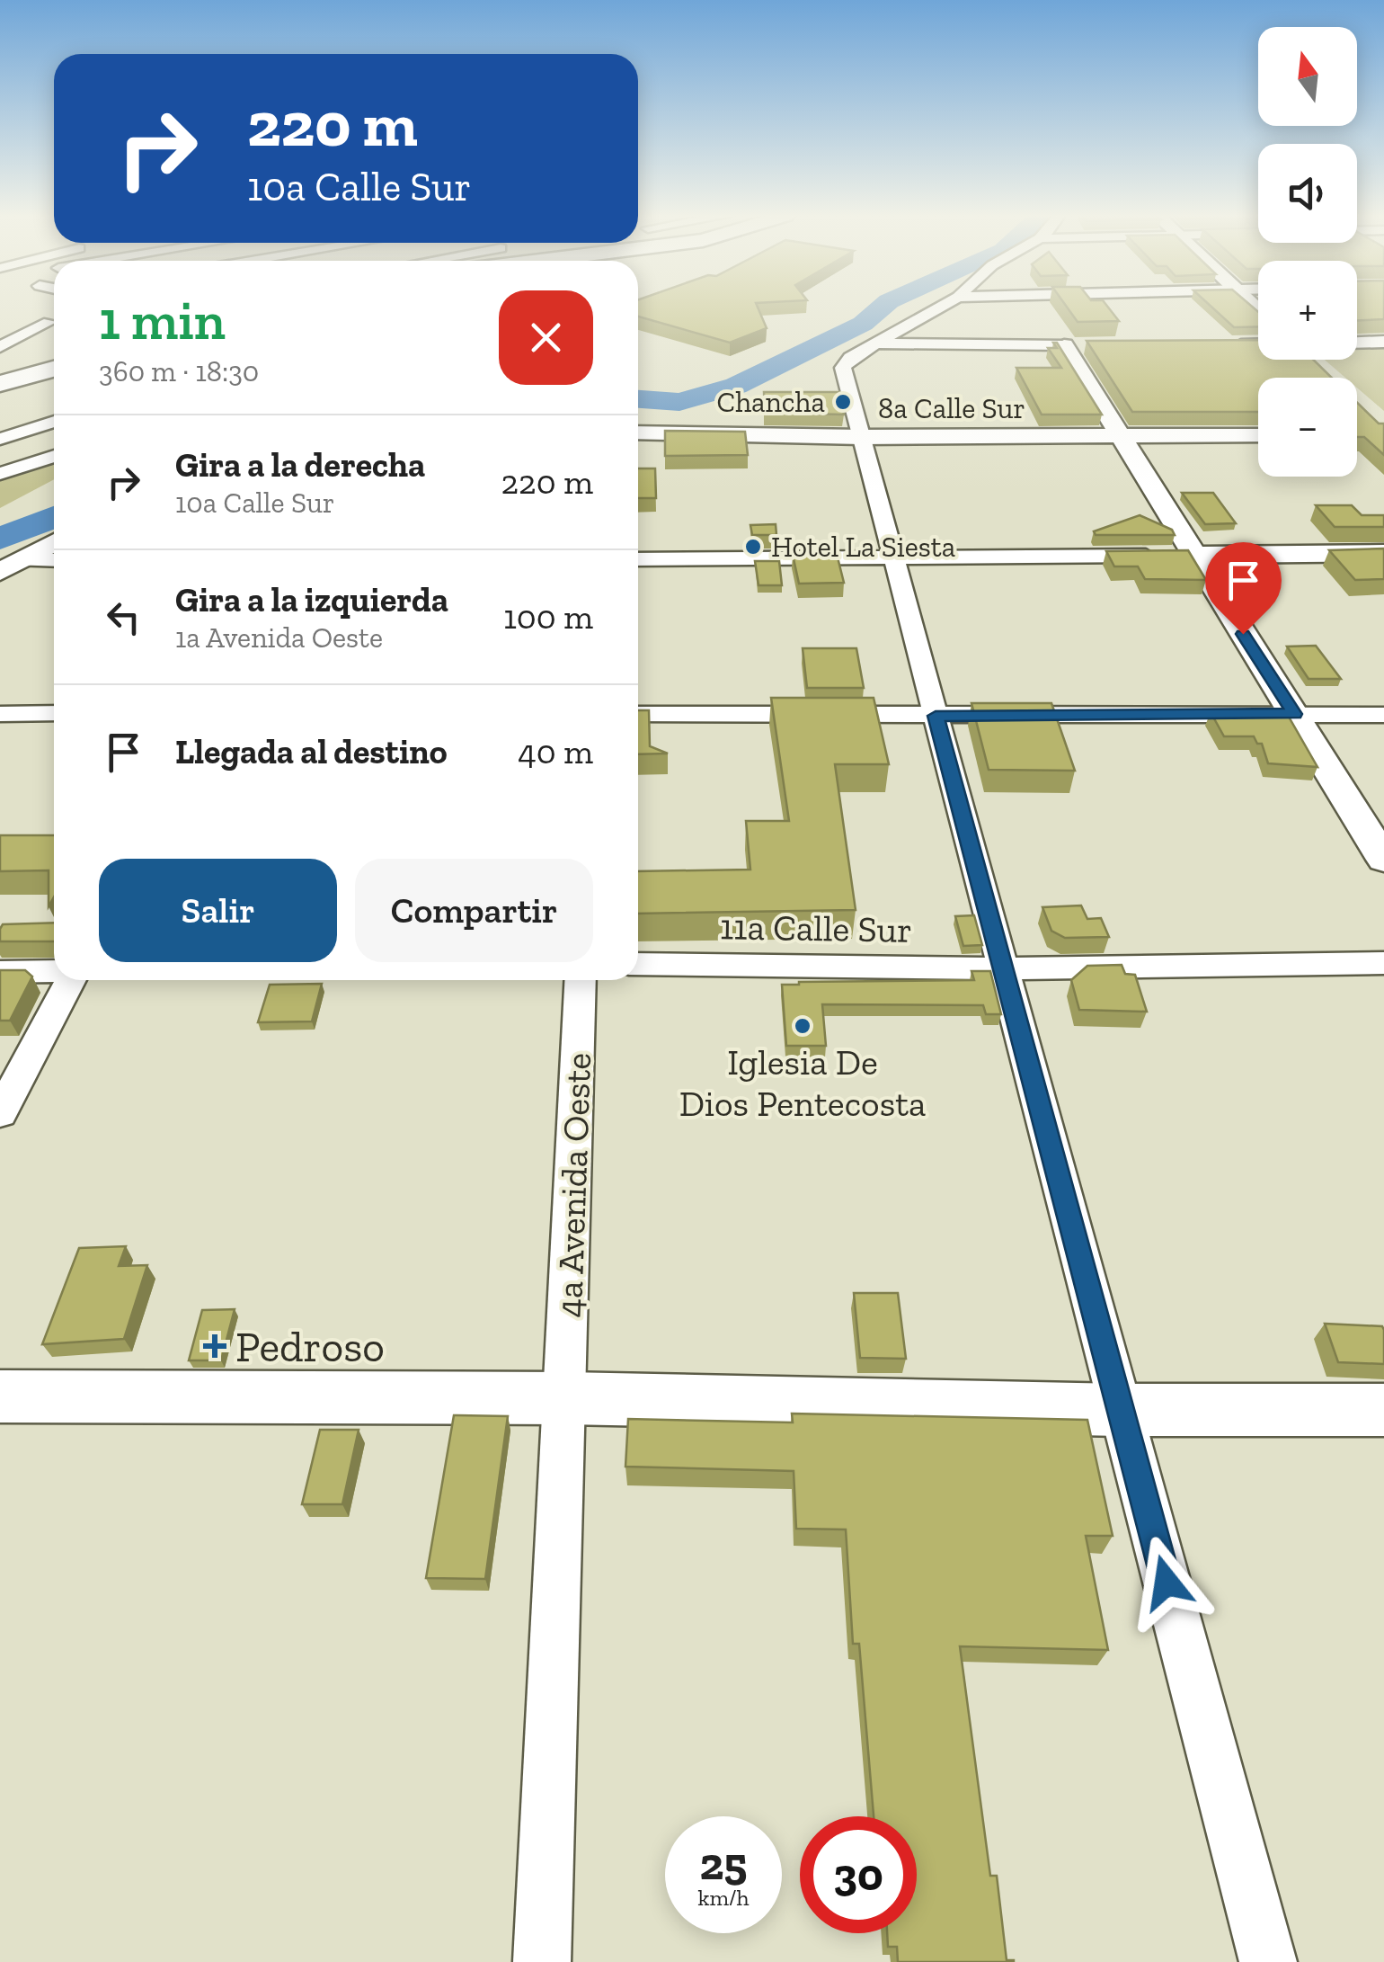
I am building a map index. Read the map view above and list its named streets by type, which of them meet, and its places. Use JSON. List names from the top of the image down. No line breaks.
{"streets":{"street":["8a Calle Sur","11a Calle Sur","4a Avenida Oeste"]},"places":{"other":["Chancha","Hotel La Siesta","Iglesia De Dios Pentecosta"],"health":["Pedroso"]},"north":"top","page":{"map_buttons":["+","−"],"turn":["220 m","10a Calle Sur"],"heading":["1 min","360 m · 18:30"],"list":[{"name":"Gira a la derecha","note":"10a Calle Sur","value":"220 m"},{"name":"Gira a la izquierda","note":"1a Avenida Oeste","value":"100 m"},{"name":"Llegada al destino","value":"40 m"}],"buttons":["Salir","Compartir"],"speed":"25 km/h","limit":"30"}}
